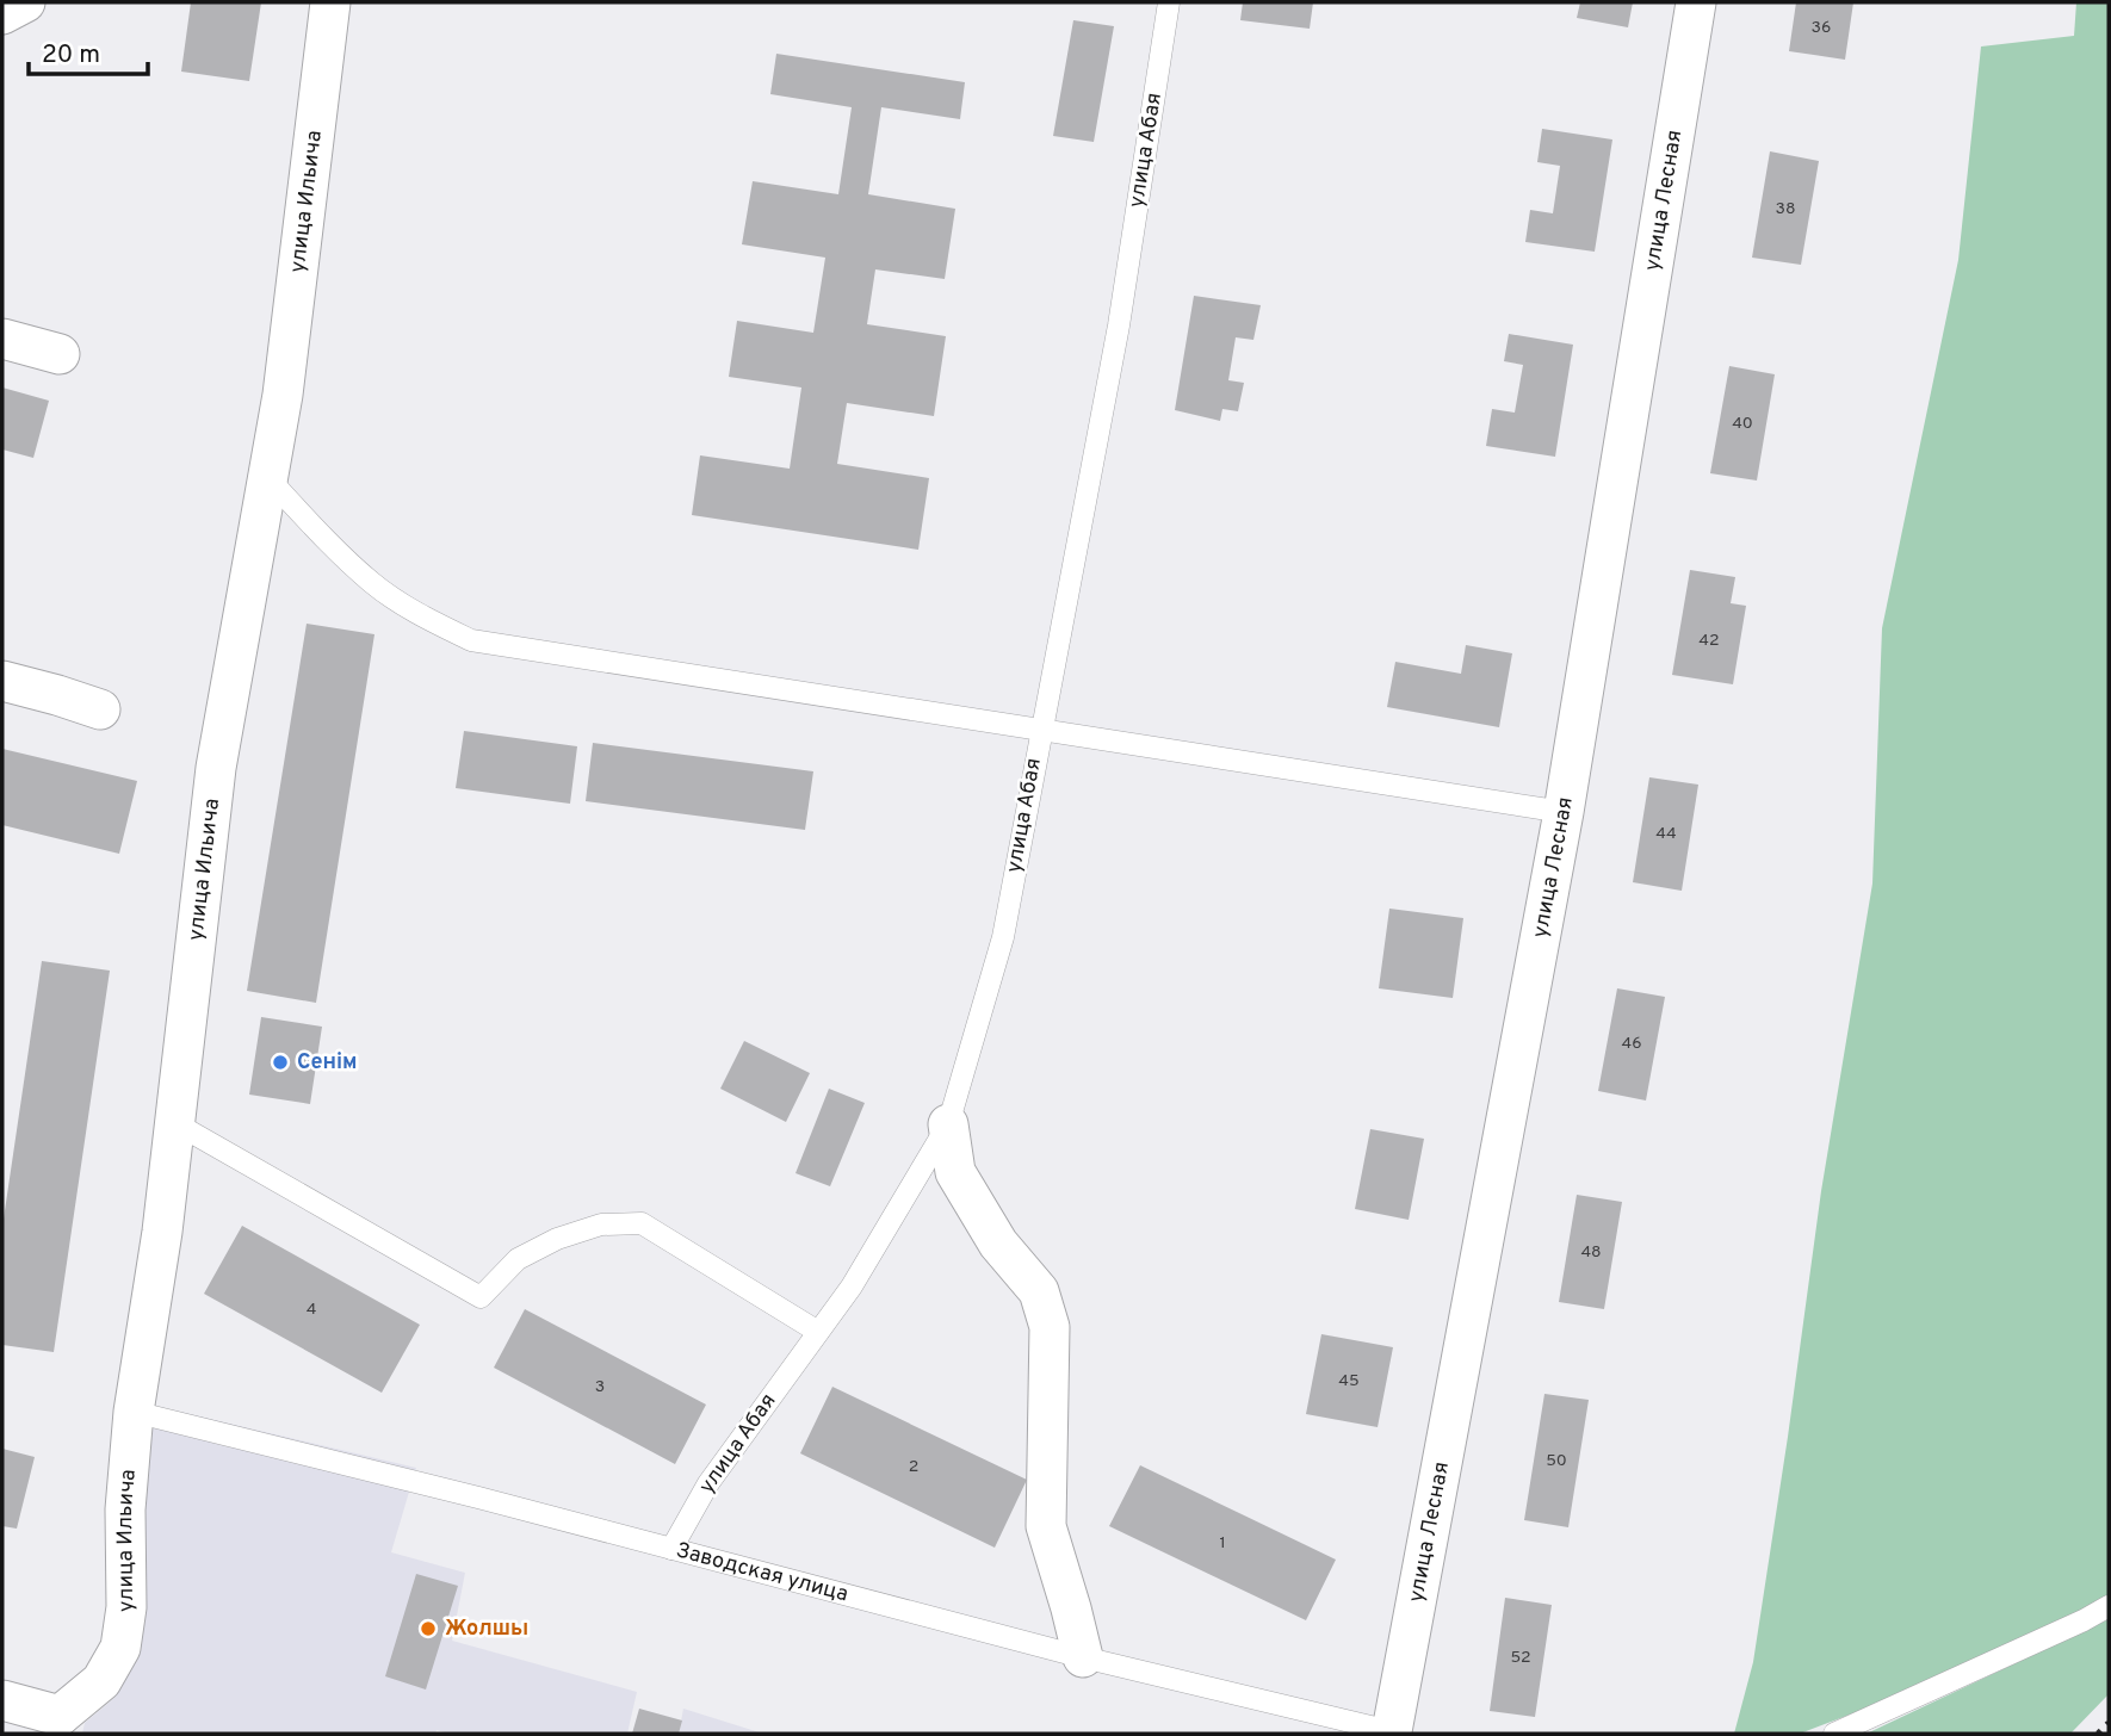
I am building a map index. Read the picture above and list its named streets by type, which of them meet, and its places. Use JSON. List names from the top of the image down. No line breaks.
{"streets":{"street":["улица Ильича","улица Лесная"],"lane":["улица Абая","Заводская улица"]},"crossings":[["улица Абая","Заводская улица"],["улица Ильича","Заводская улица"],["улица Лесная","Заводская улица"]],"places":["Сенiм","Жолшы"],"house_numbers":["36","38","40","42","44","46","48","4","45","3","50","2","1","52"],"scale_bar":"20 m"}
